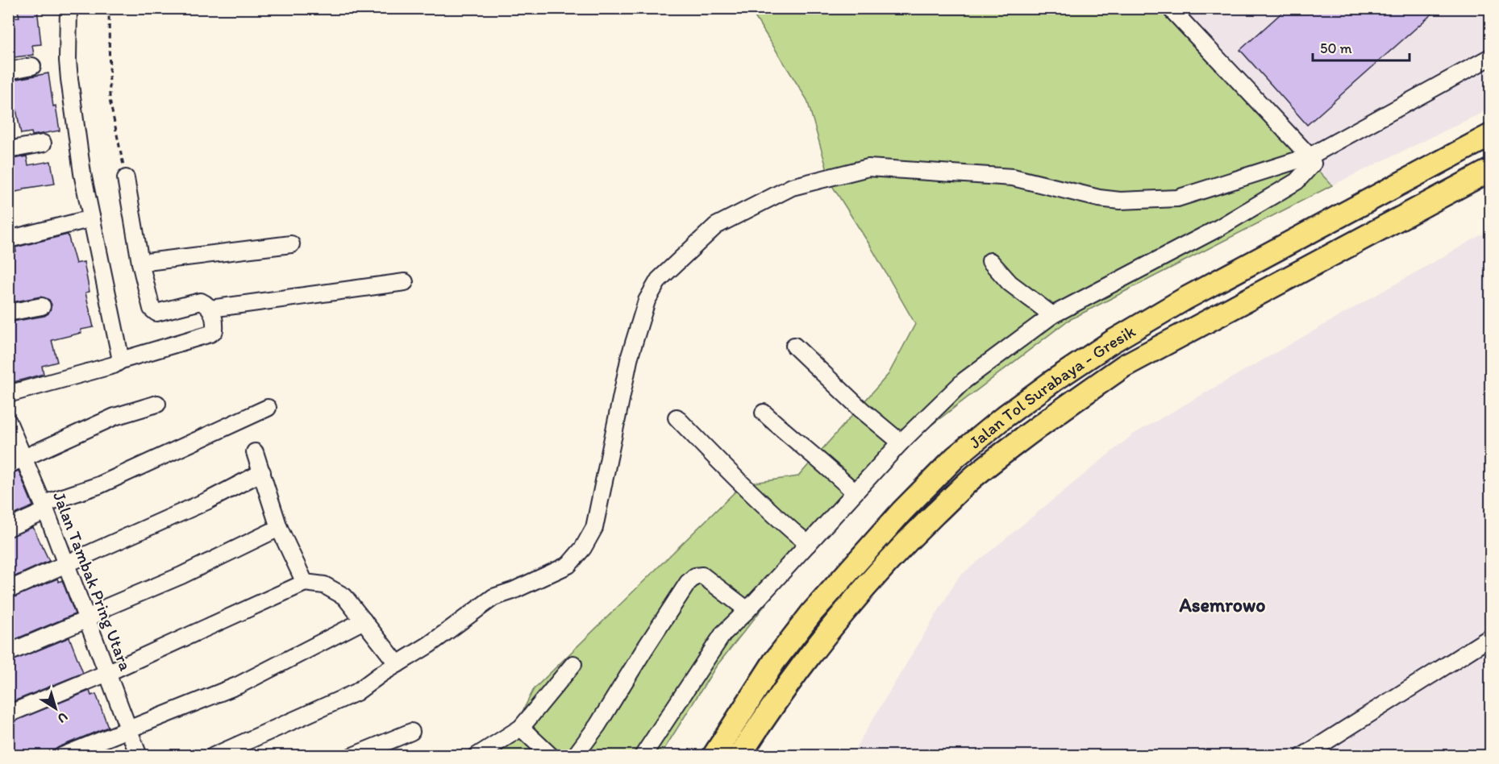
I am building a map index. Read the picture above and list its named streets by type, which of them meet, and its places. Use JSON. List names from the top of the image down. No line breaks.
{"streets":{"highway":["Jalan Tol Surabaya - Gresik"],"street":["Jalan Tambak Pring Utara"]},"districts":["Asemrowo"],"scale_bar":"50 m","north":"bottom right"}
